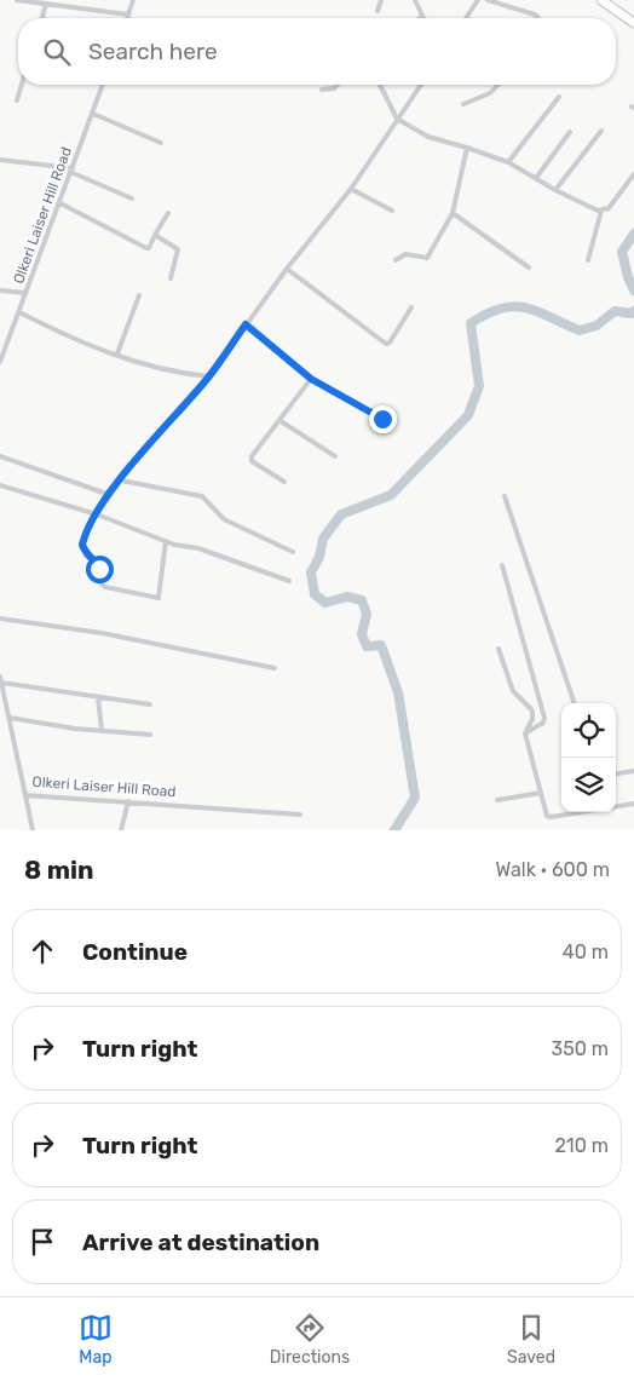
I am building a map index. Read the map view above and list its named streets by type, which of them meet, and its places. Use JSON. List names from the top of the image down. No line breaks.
{"streets":{"street":["Olkeri Laiser Hill Road"]},"page":{"search":"Search here","heading":["8 min","Walk · 600 m"],"list":[["Continue","40 m"],["Turn right","350 m"],["Turn right","210 m"],"Arrive at destination"],"nav":["Map","Directions","Saved"]}}
